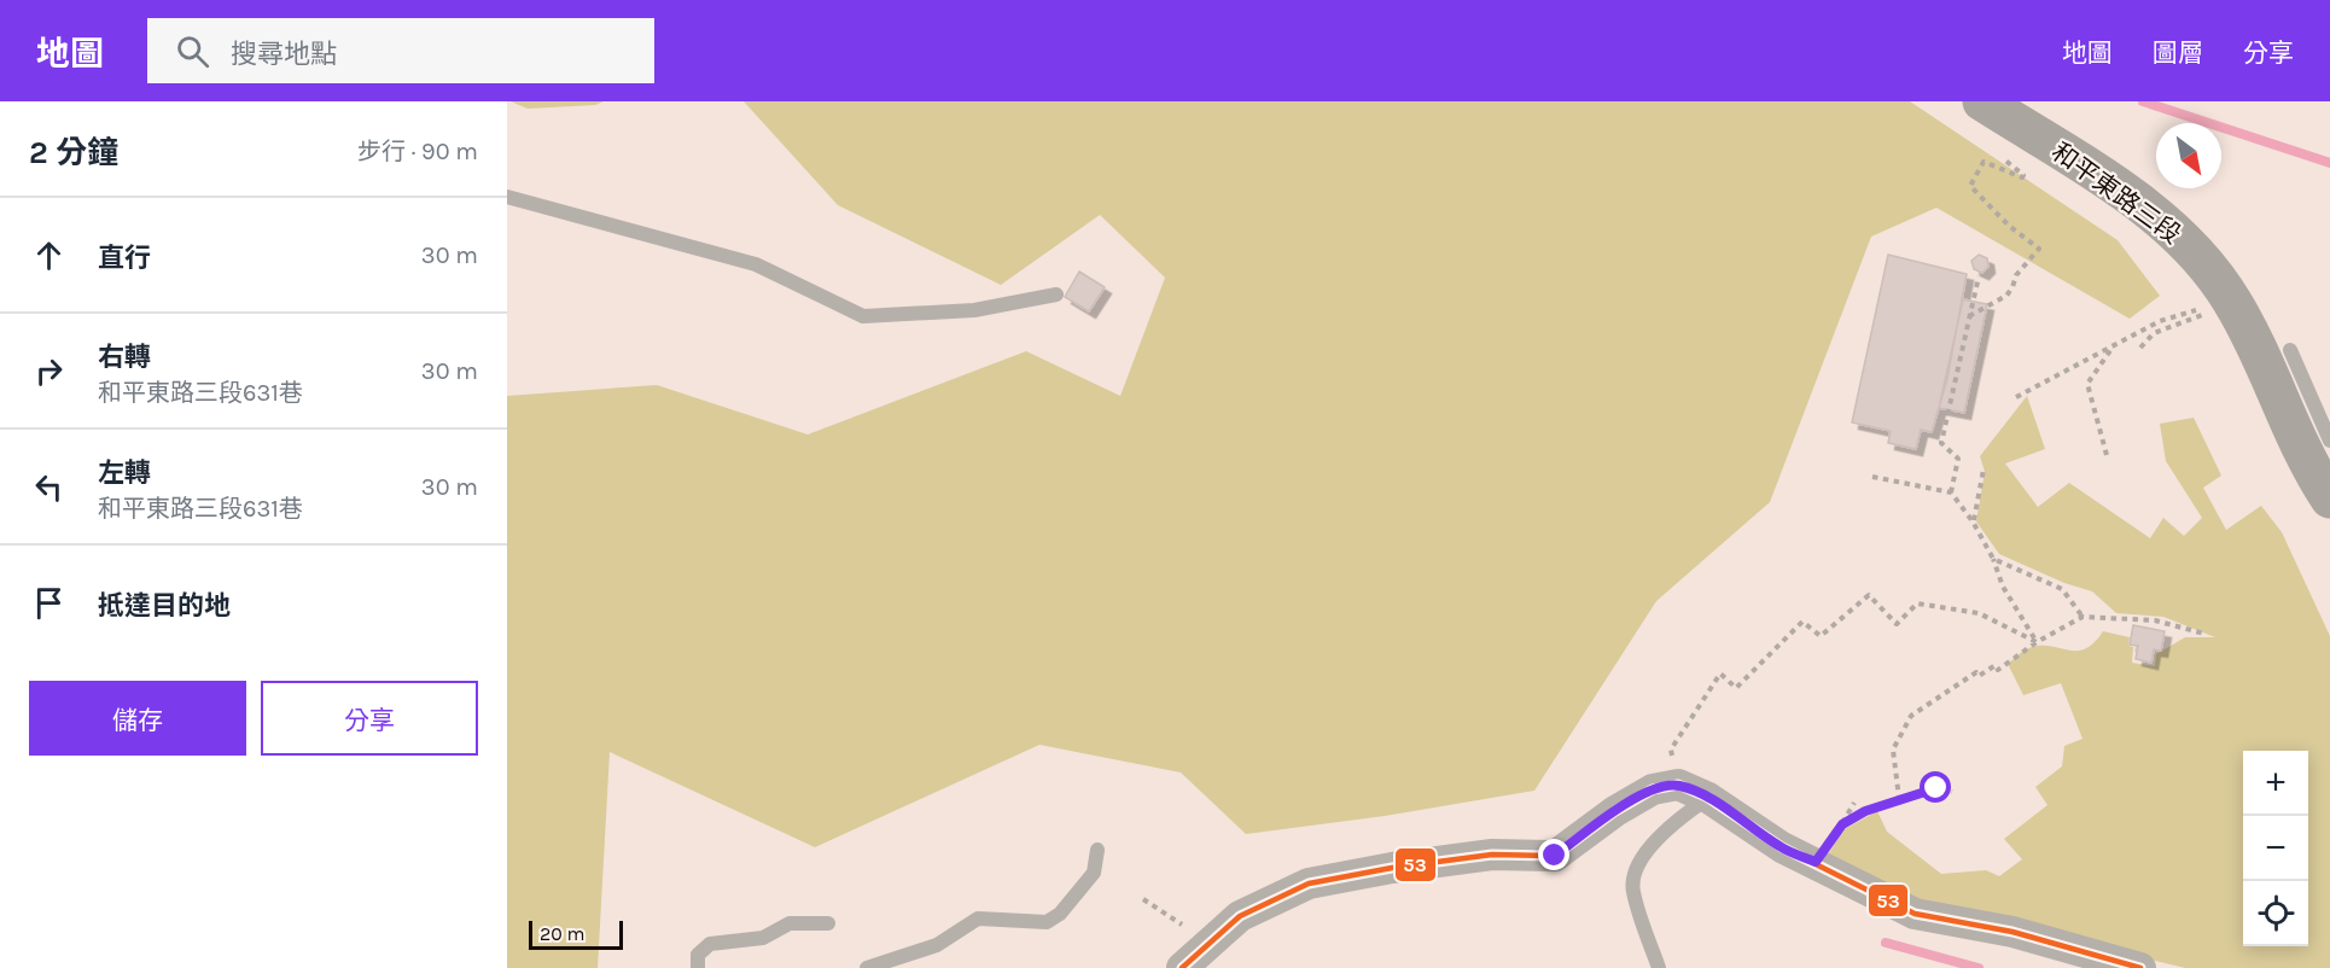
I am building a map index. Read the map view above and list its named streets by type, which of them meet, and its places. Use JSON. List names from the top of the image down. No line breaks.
{"streets":{"main road":["和平東路三段"]},"lines":["transit line 53"],"scale_bar":"20 m","north":"bottom right","page":{"header":"地圖","search":"搜尋地點","nav":["地圖","圖層","分享"],"heading":["2 分鐘","步行 · 90 m"],"list":[["直行","30 m"],["右轉","和平東路三段631巷","30 m"],["左轉","和平東路三段631巷","30 m"],"抵達目的地"],"buttons":["儲存","分享"],"map_buttons":["+","−"],"scale":"20 m"}}
